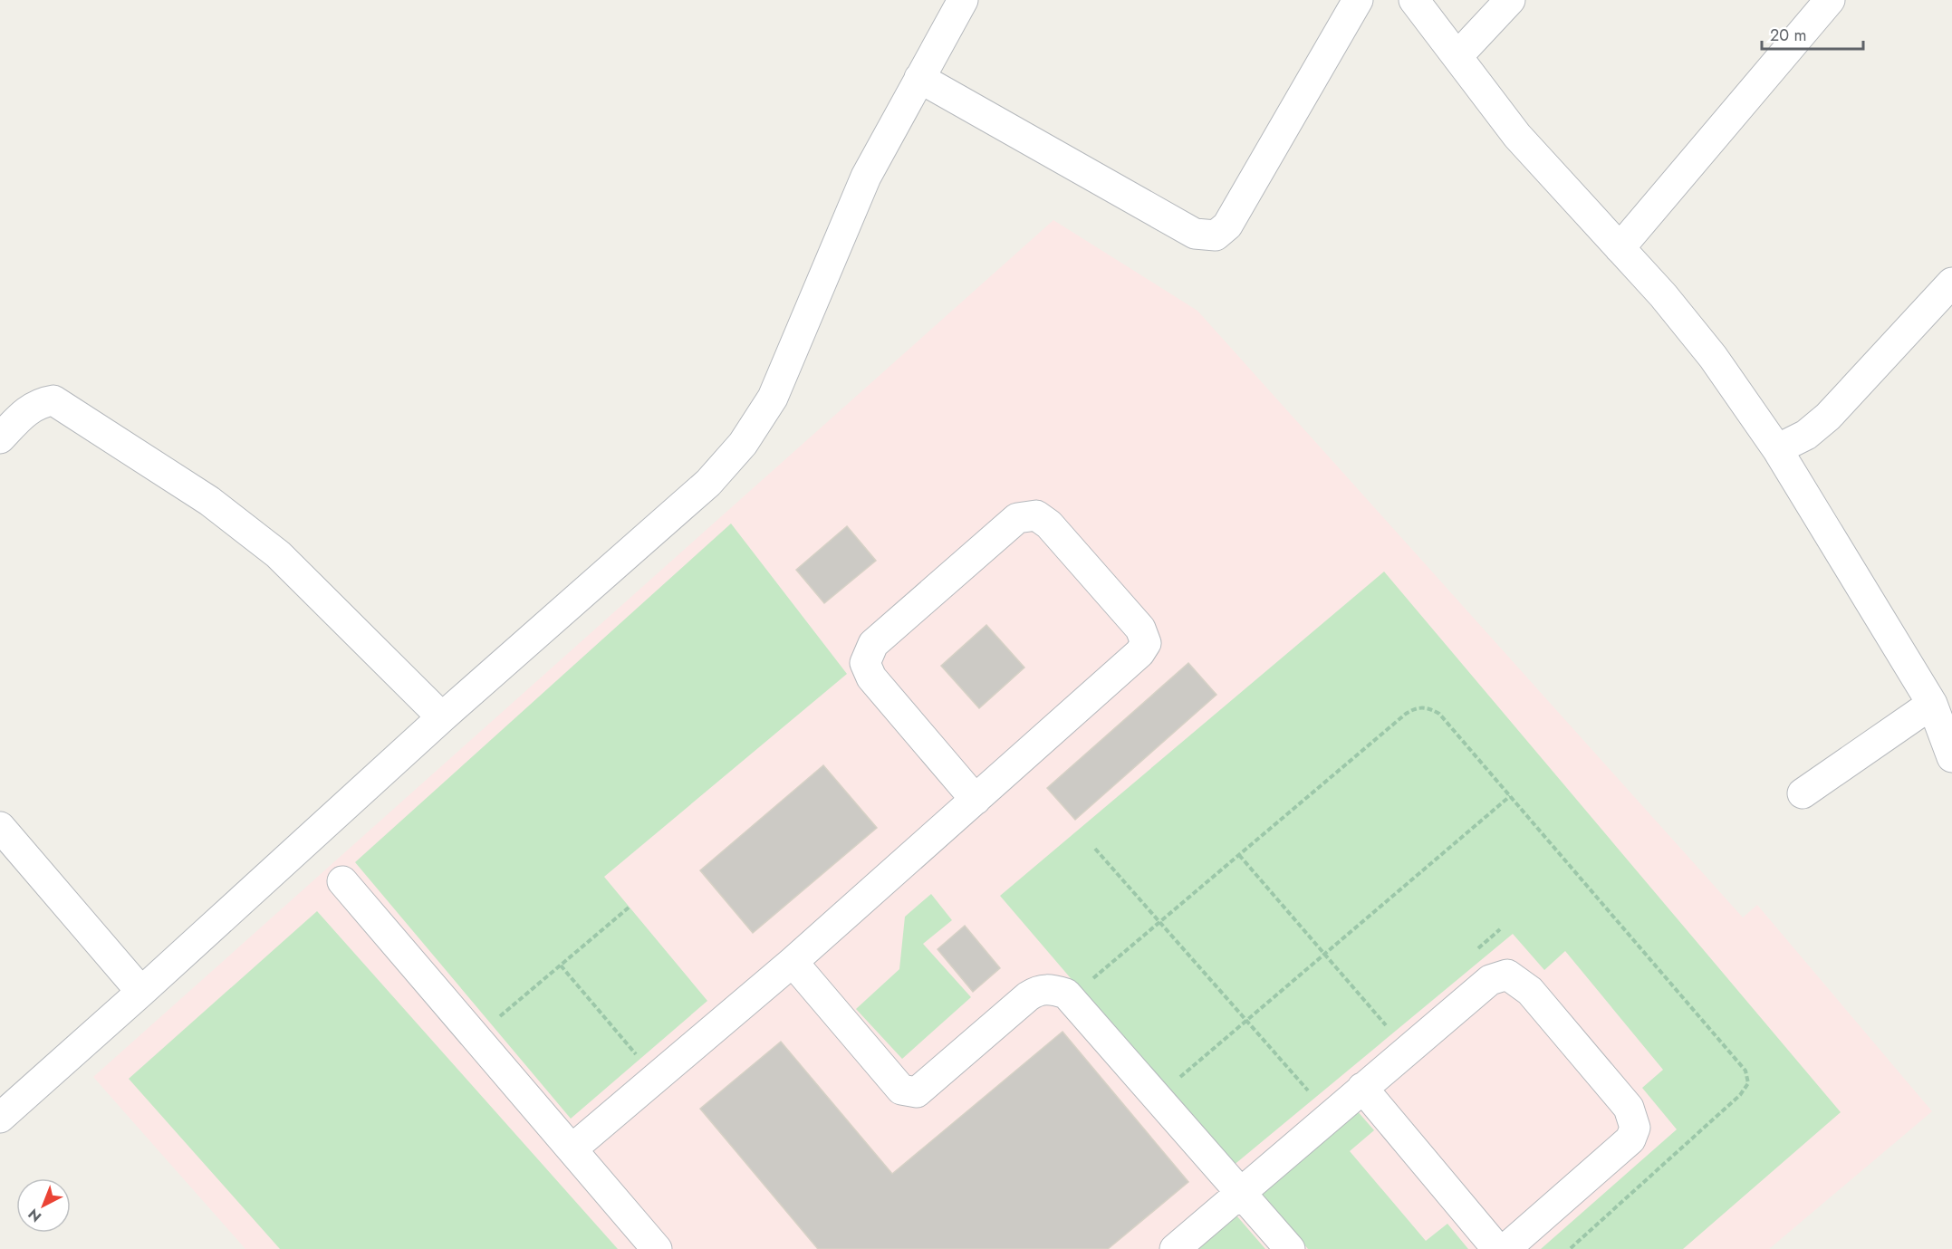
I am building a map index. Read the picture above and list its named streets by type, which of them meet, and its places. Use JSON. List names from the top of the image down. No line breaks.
{"scale_bar":"20 m","north":"bottom left"}
